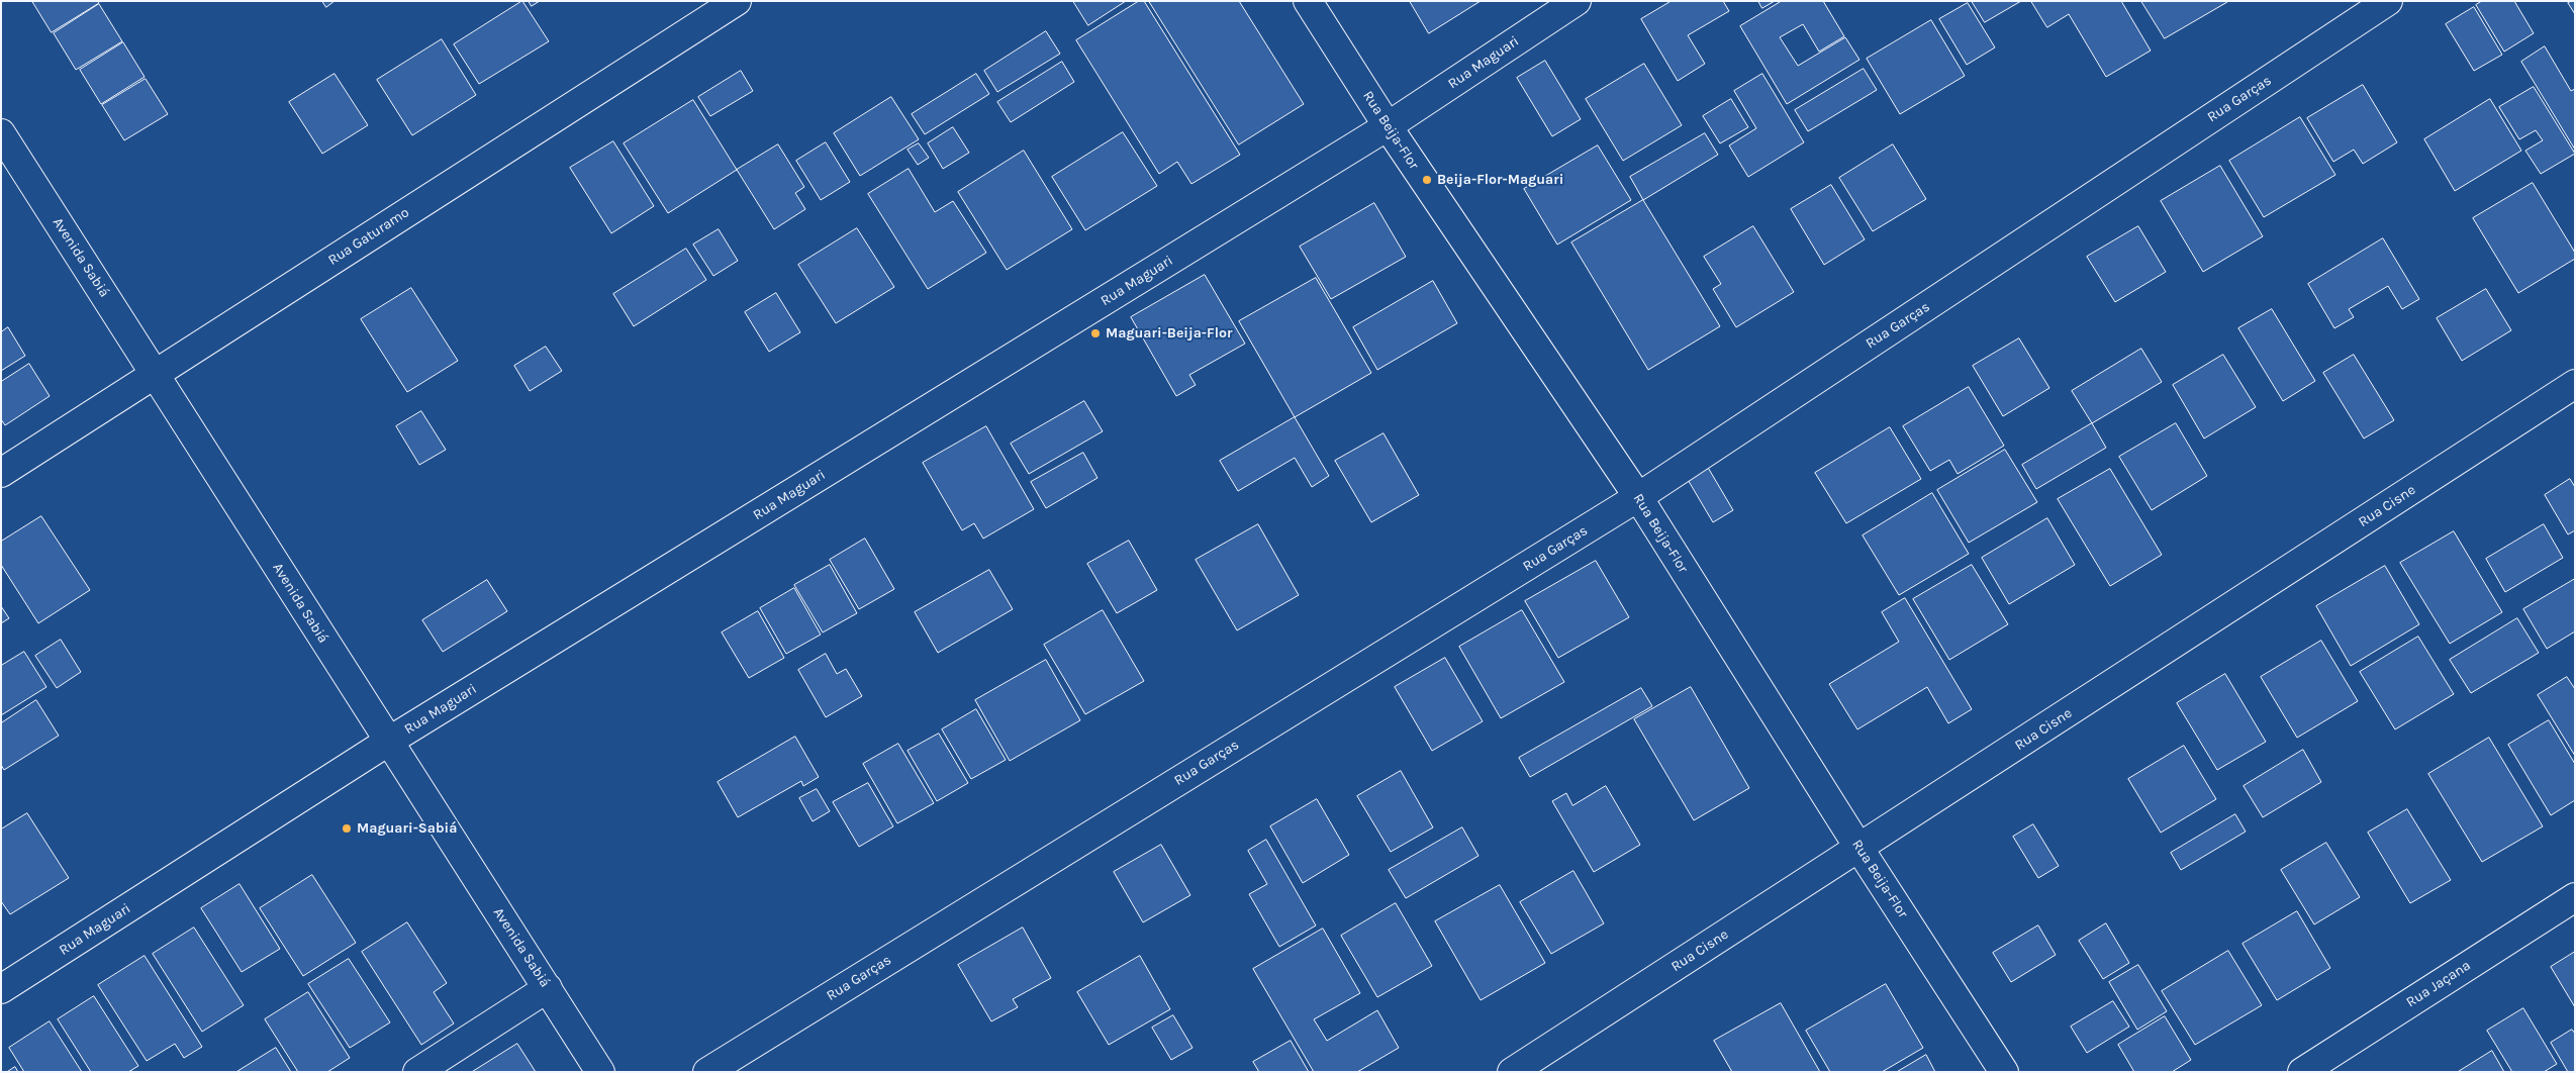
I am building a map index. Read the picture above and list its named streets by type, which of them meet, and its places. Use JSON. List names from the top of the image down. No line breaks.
{"streets":{"street":["Rua Maguari","Rua Garças","Rua Beija-Flor","Rua Gaturamo","Avenida Sabiá","Rua Cisne","Rua Jaçana"]},"crossings":[["Rua Maguari","Rua Beija-Flor"],["Rua Maguari","Avenida Sabiá"],["Rua Garças","Rua Beija-Flor"],["Rua Beija-Flor","Rua Cisne"],["Rua Gaturamo","Avenida Sabiá"]],"places":["Beija-Flor-Maguari","Maguari-Beija-Flor","Maguari-Sabiá"]}
